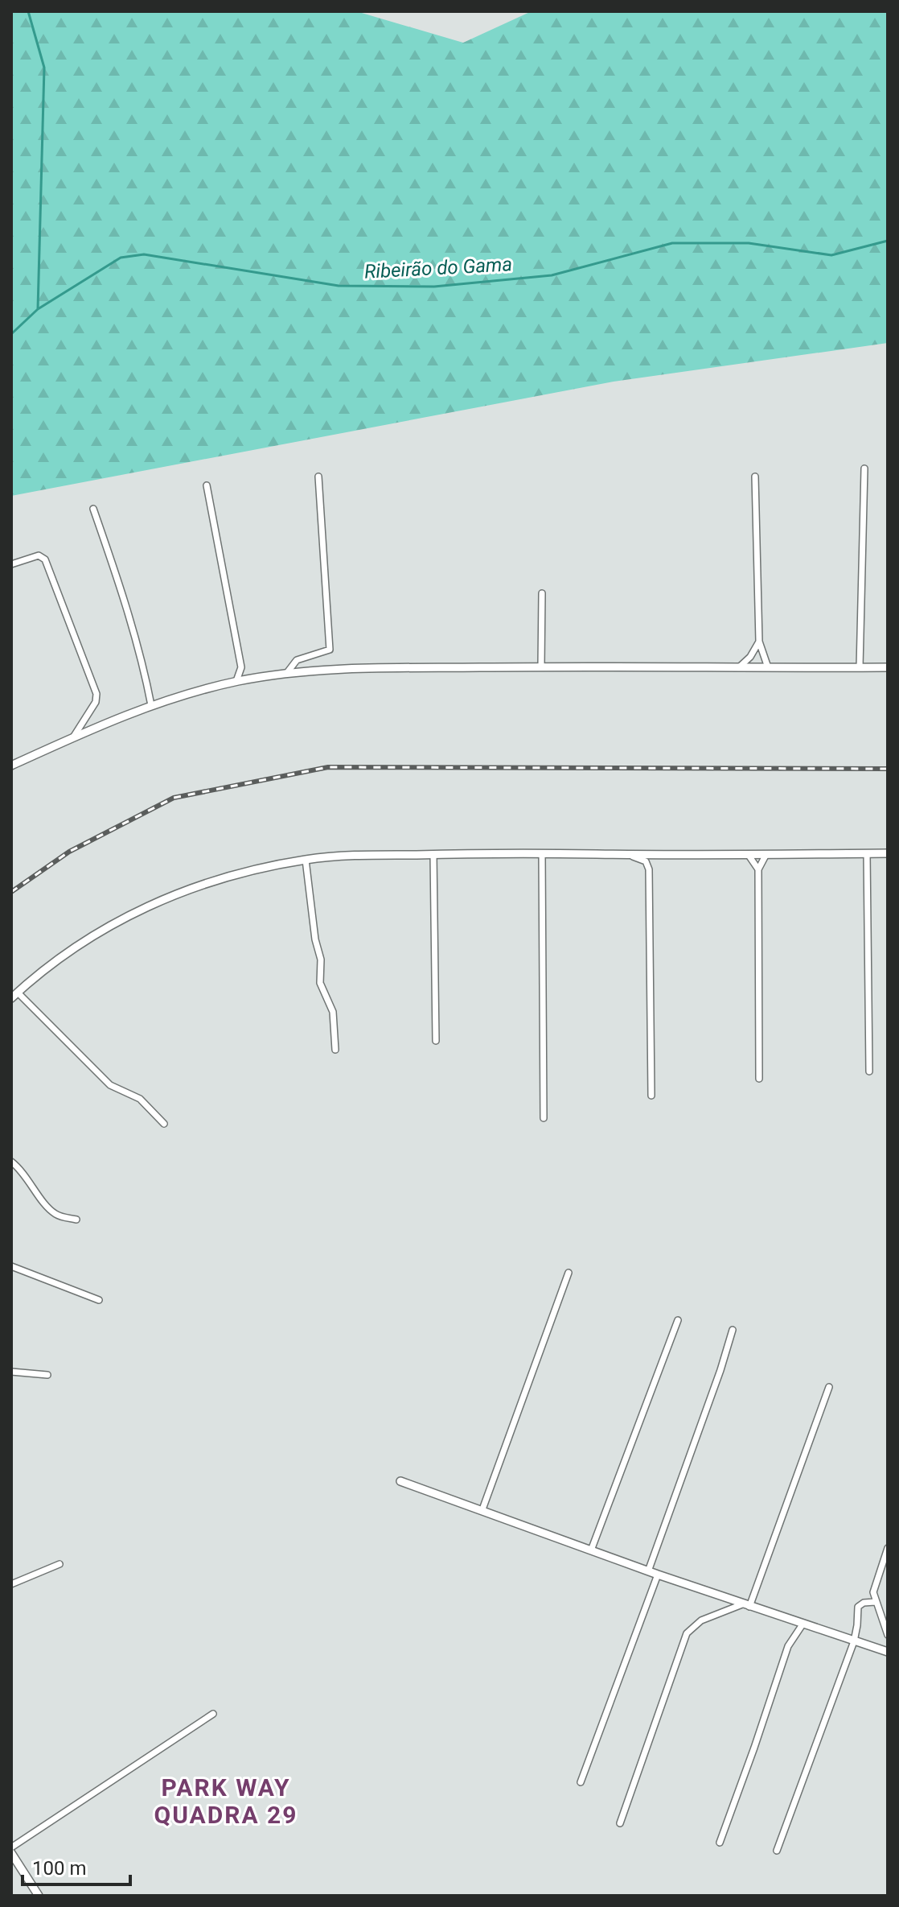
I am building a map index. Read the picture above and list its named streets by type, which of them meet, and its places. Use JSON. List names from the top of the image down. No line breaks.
{"districts":["PARK WAY QUADRA 29"],"water":["Ribeirão do Gama"],"scale_bar":"100 m"}
